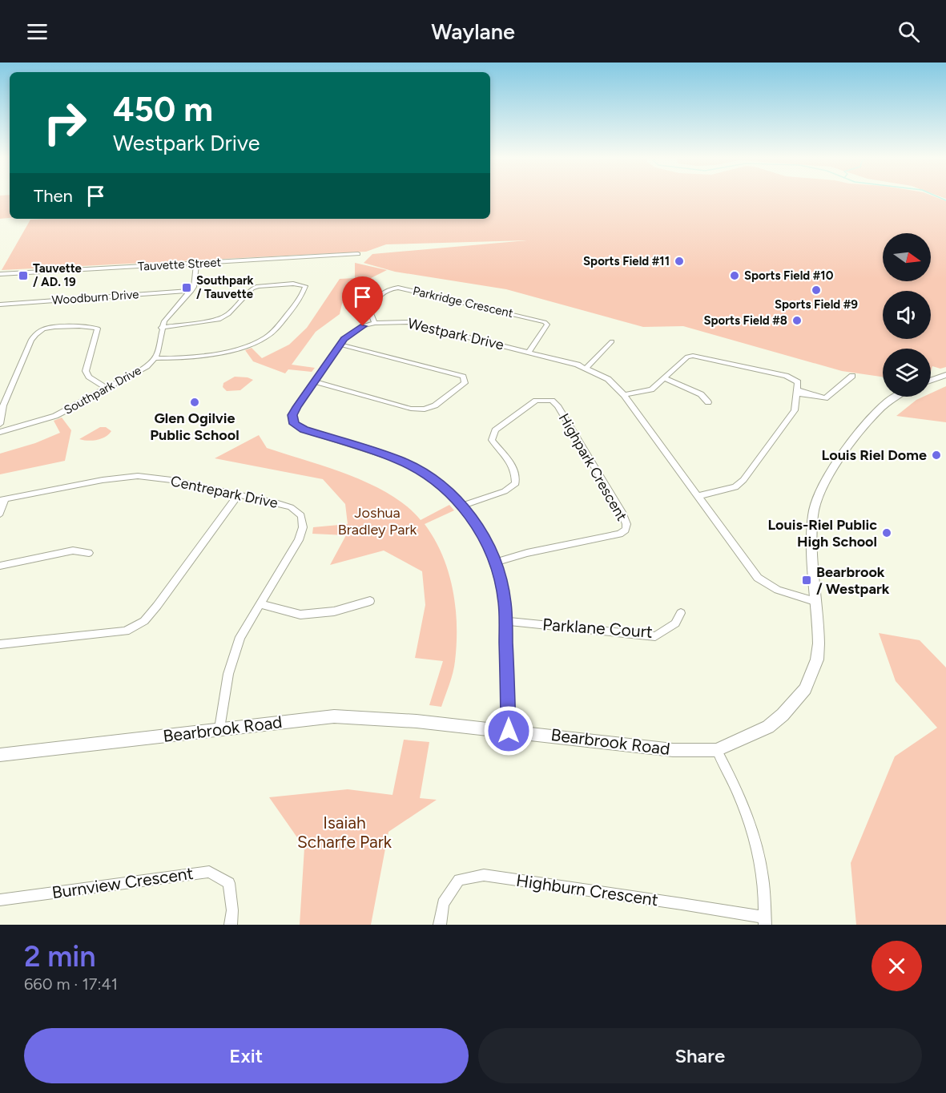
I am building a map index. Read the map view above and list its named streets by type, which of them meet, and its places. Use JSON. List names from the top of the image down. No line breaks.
{"streets":{"street":["Tauvette Street","Woodburn Drive","Parkridge Crescent","Westpark Drive","Southpark Drive","Highpark Crescent","Centrepark Drive","Parklane Court","Bearbrook Road","Burnview Crescent","Highburn Crescent"]},"crossings":[["Tauvette Street","Southpark Drive"],["Woodburn Drive","Southpark Drive"],["Parkridge Crescent","Westpark Drive"],["Westpark Drive","Highpark Crescent"],["Westpark Drive","Parklane Court"],["Westpark Drive","Bearbrook Road"],["Centrepark Drive","Bearbrook Road"]],"parks":["Joshua Bradley Park","Isaiah Scharfe Park"],"places":{"other":["Sports Field #11","Sports Field #10","Sports Field #9","Sports Field #8","Glen Ogilvie Public School","Louis Riel Dome","Louis-Riel Public High School"],"transit":["Tauvette / AD. 19","Southpark / Tauvette","Bearbrook / Westpark"]},"north":"right","page":{"header":"Waylane","turn":["450 m","Westpark Drive"],"then":"Then","heading":["2 min","660 m · 17:41"],"buttons":["Exit","Share"]}}
